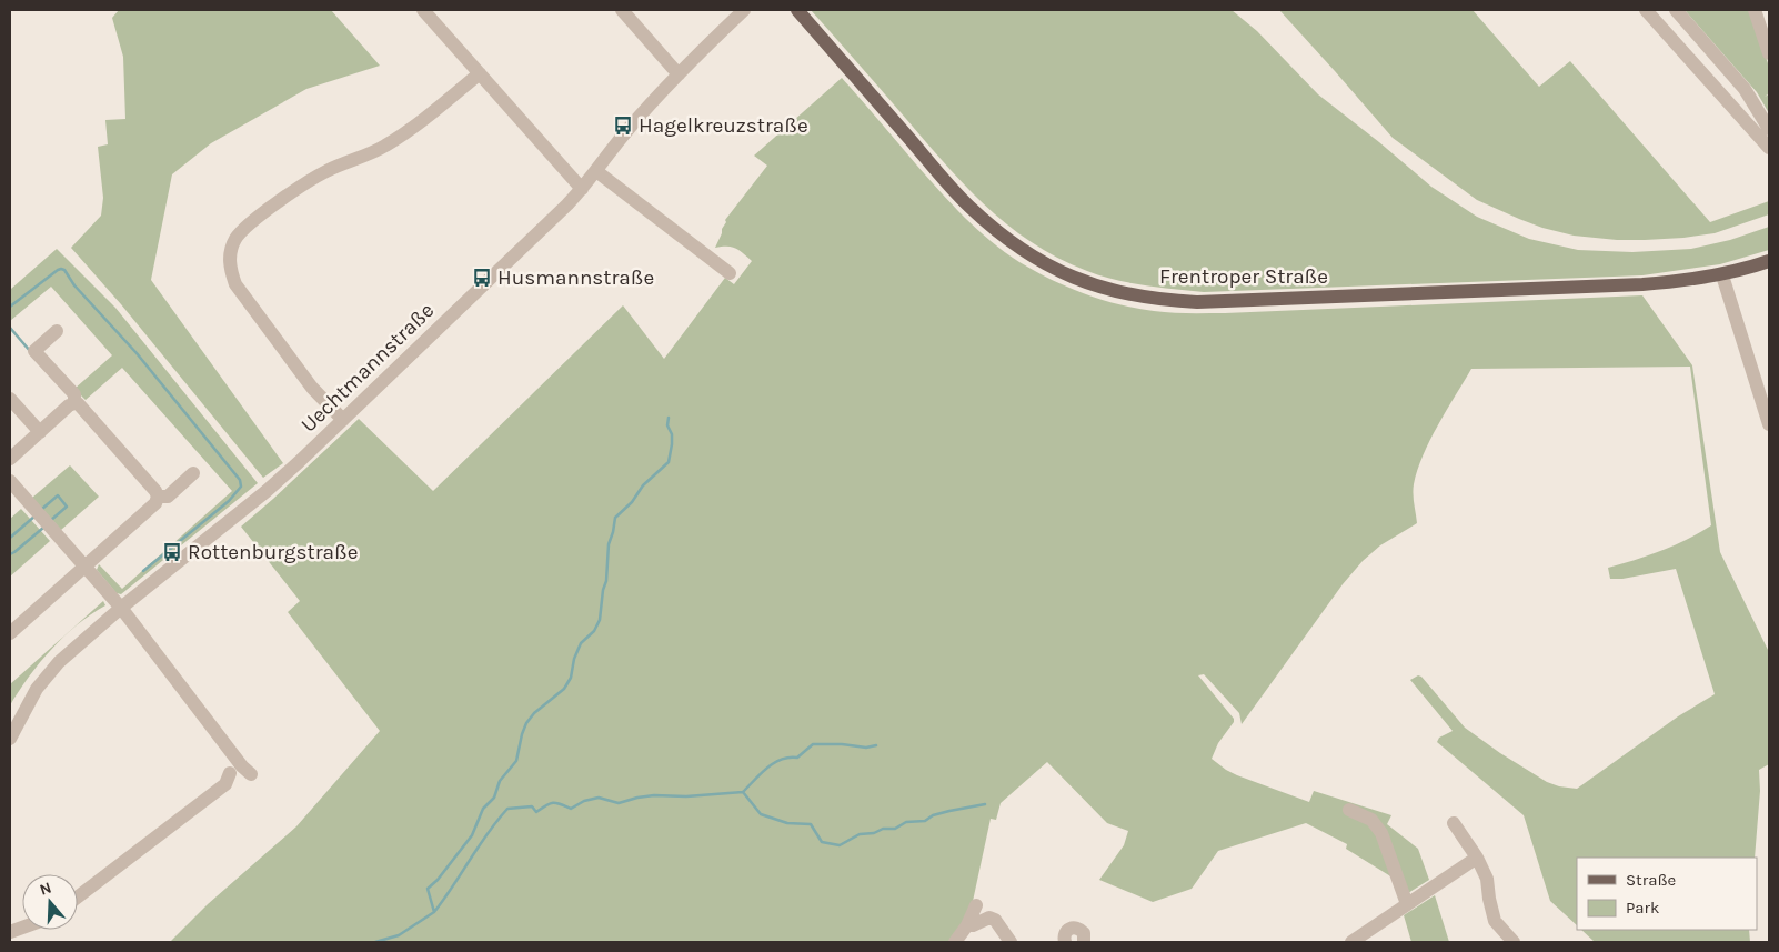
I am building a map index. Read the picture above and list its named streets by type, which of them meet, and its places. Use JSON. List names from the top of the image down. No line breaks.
{"streets":{"main road":["Frentroper Straße"],"street":["Uechtmannstraße"]},"places":{"bus stop":["Hagelkreuzstraße","Husmannstraße","Rottenburgstraße"]},"legend":["Straße","Park"],"north":"top"}
